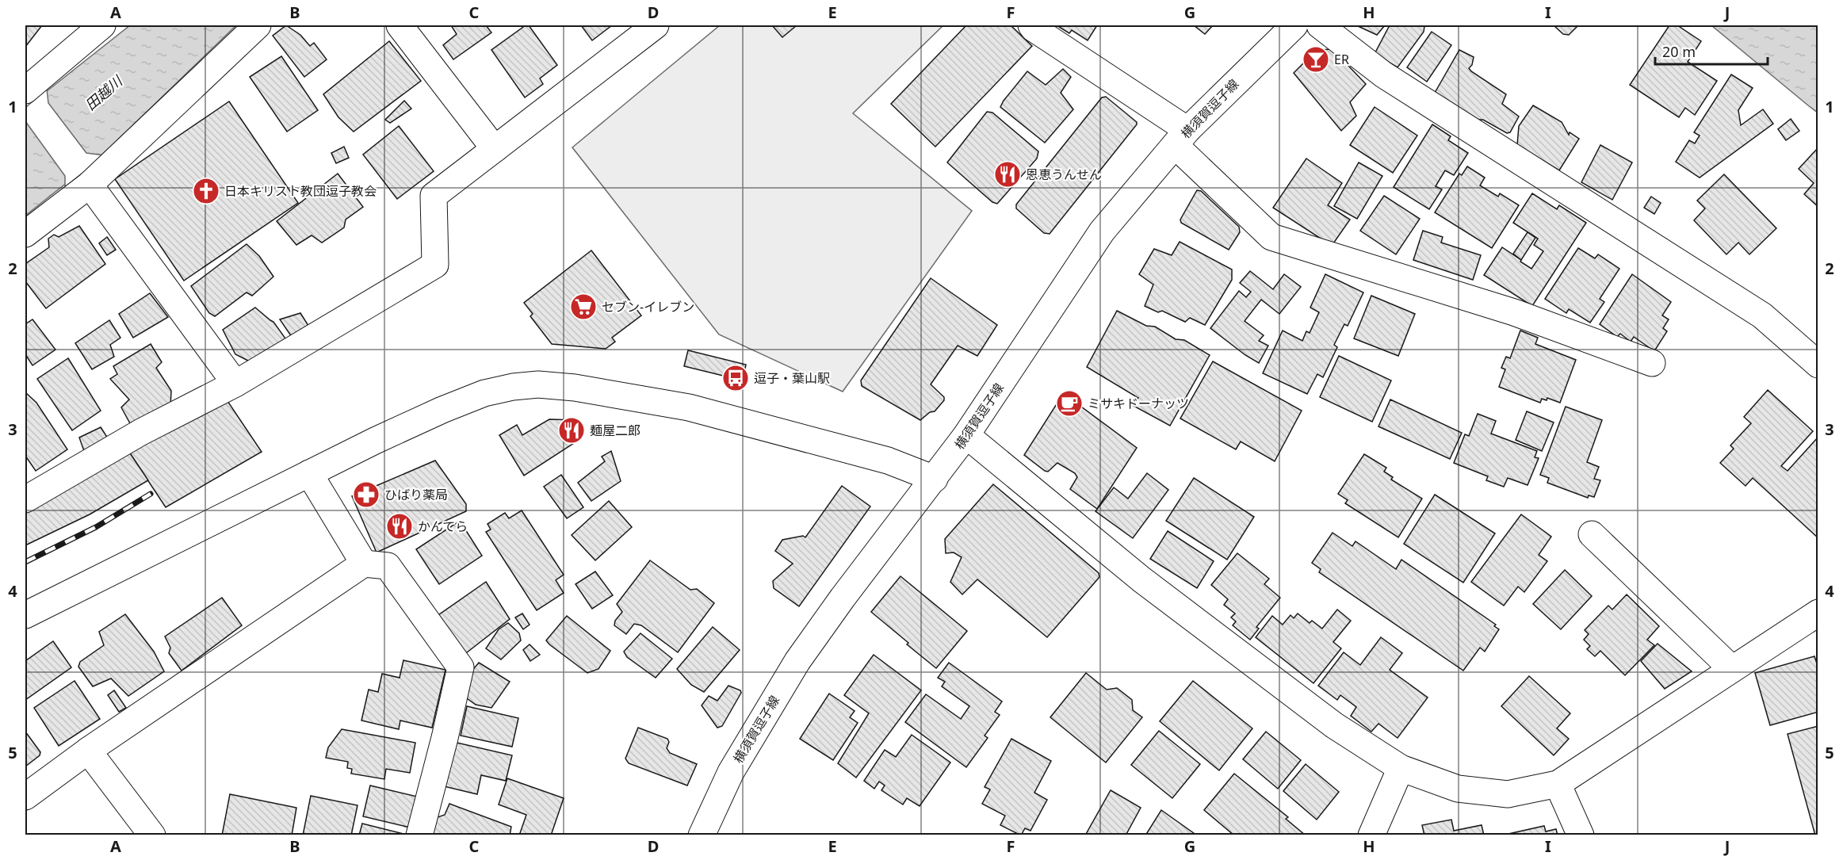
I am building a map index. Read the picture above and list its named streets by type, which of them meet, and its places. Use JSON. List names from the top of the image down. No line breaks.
{"streets":{"street":["横須賀逗子線"]},"water":["田越川"],"places":{"bar":["ER"],"restaurant":["恩恵うんせん","麺屋二郎","かんてら"],"church":["日本キリスト教団逗子教会"],"supermarket":["セブン-イレブン"],"bus stop":["逗子・葉山駅"],"cafe":["ミサキドーナッツ"],"pharmacy":["ひばり薬局"]},"scale_bar":"20 m","grid":{"columns":["A","B","C","D","E","F","G","H","I","J"],"rows":["1","2","3","4","5"]}}
